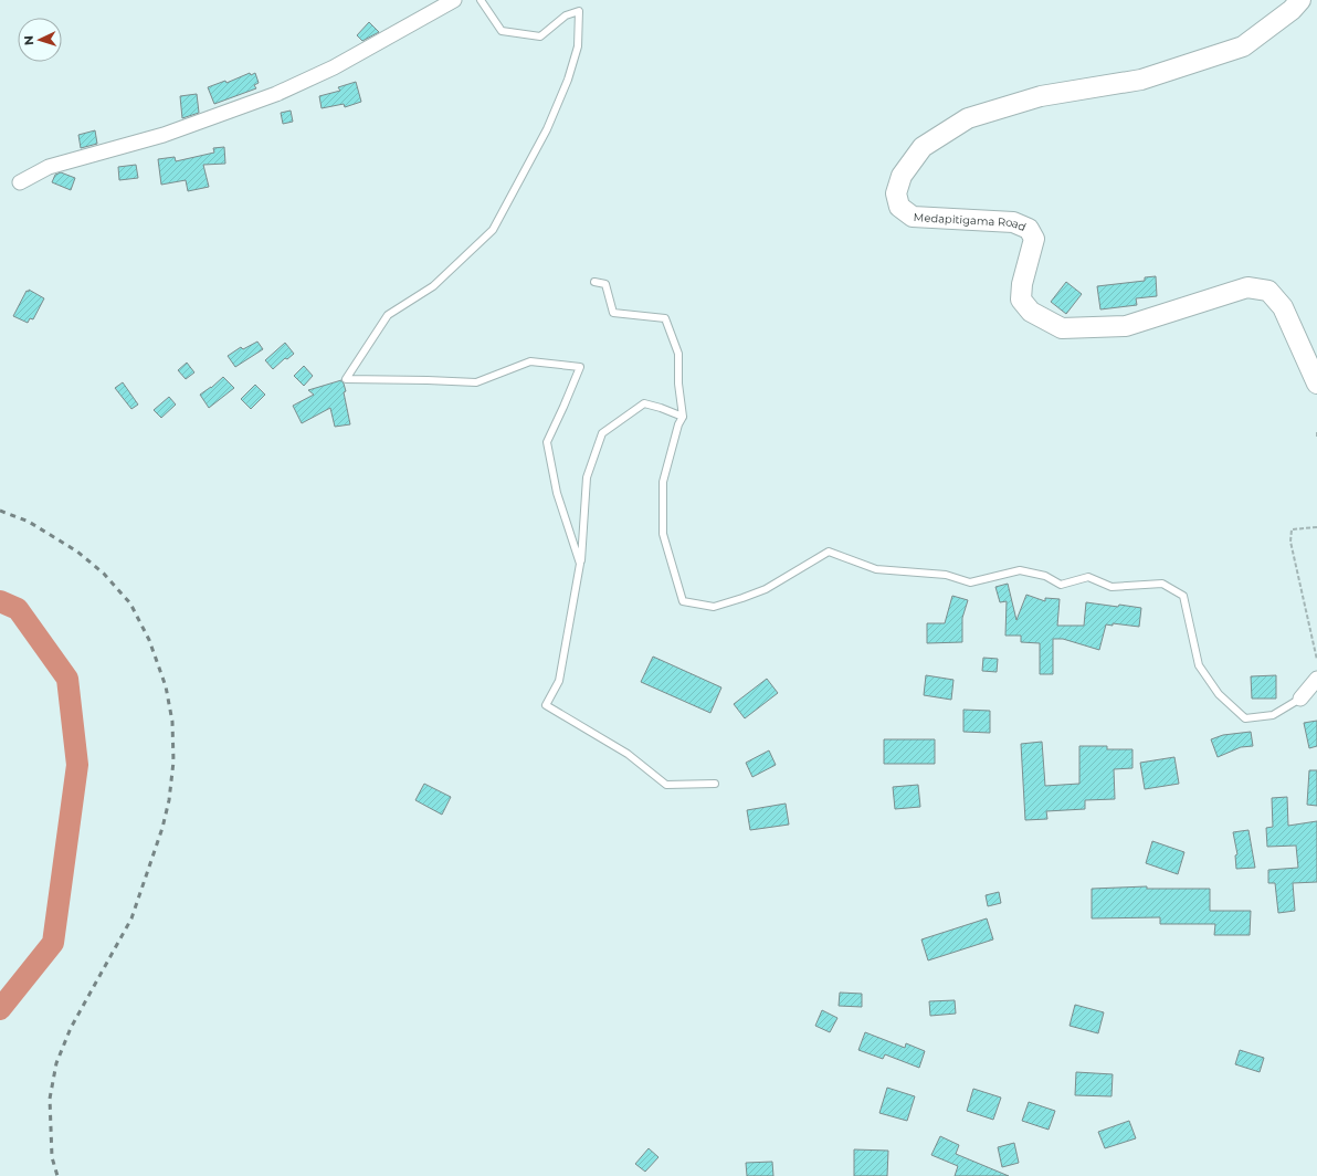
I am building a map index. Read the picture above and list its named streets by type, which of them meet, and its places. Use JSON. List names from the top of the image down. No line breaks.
{"streets":{"street":["Medapitigama Road"]},"north":"left"}
